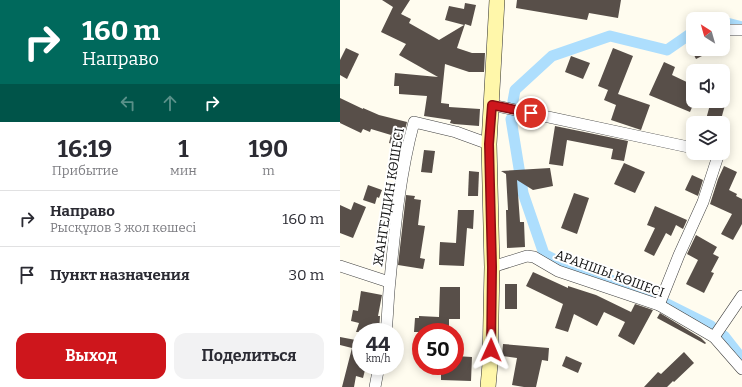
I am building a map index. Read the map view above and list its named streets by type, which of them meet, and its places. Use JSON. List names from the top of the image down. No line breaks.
{"streets":{"street":["ЖАНГЕЛДИН КӨШЕСІ","АРАНШЫ КӨШЕСІ"]},"north":"top left","page":{"turn":["160 m","Направо"],"eta":["16:19","Прибытие","1","мин","190","m"],"list":[{"name":"Направо","note":"Рысқұлов 3 жол көшесі","value":"160 m"},{"name":"Пункт назначения","value":"30 m"}],"speed":"44 km/h","limit":"50","buttons":["Выход","Поделиться"]}}
